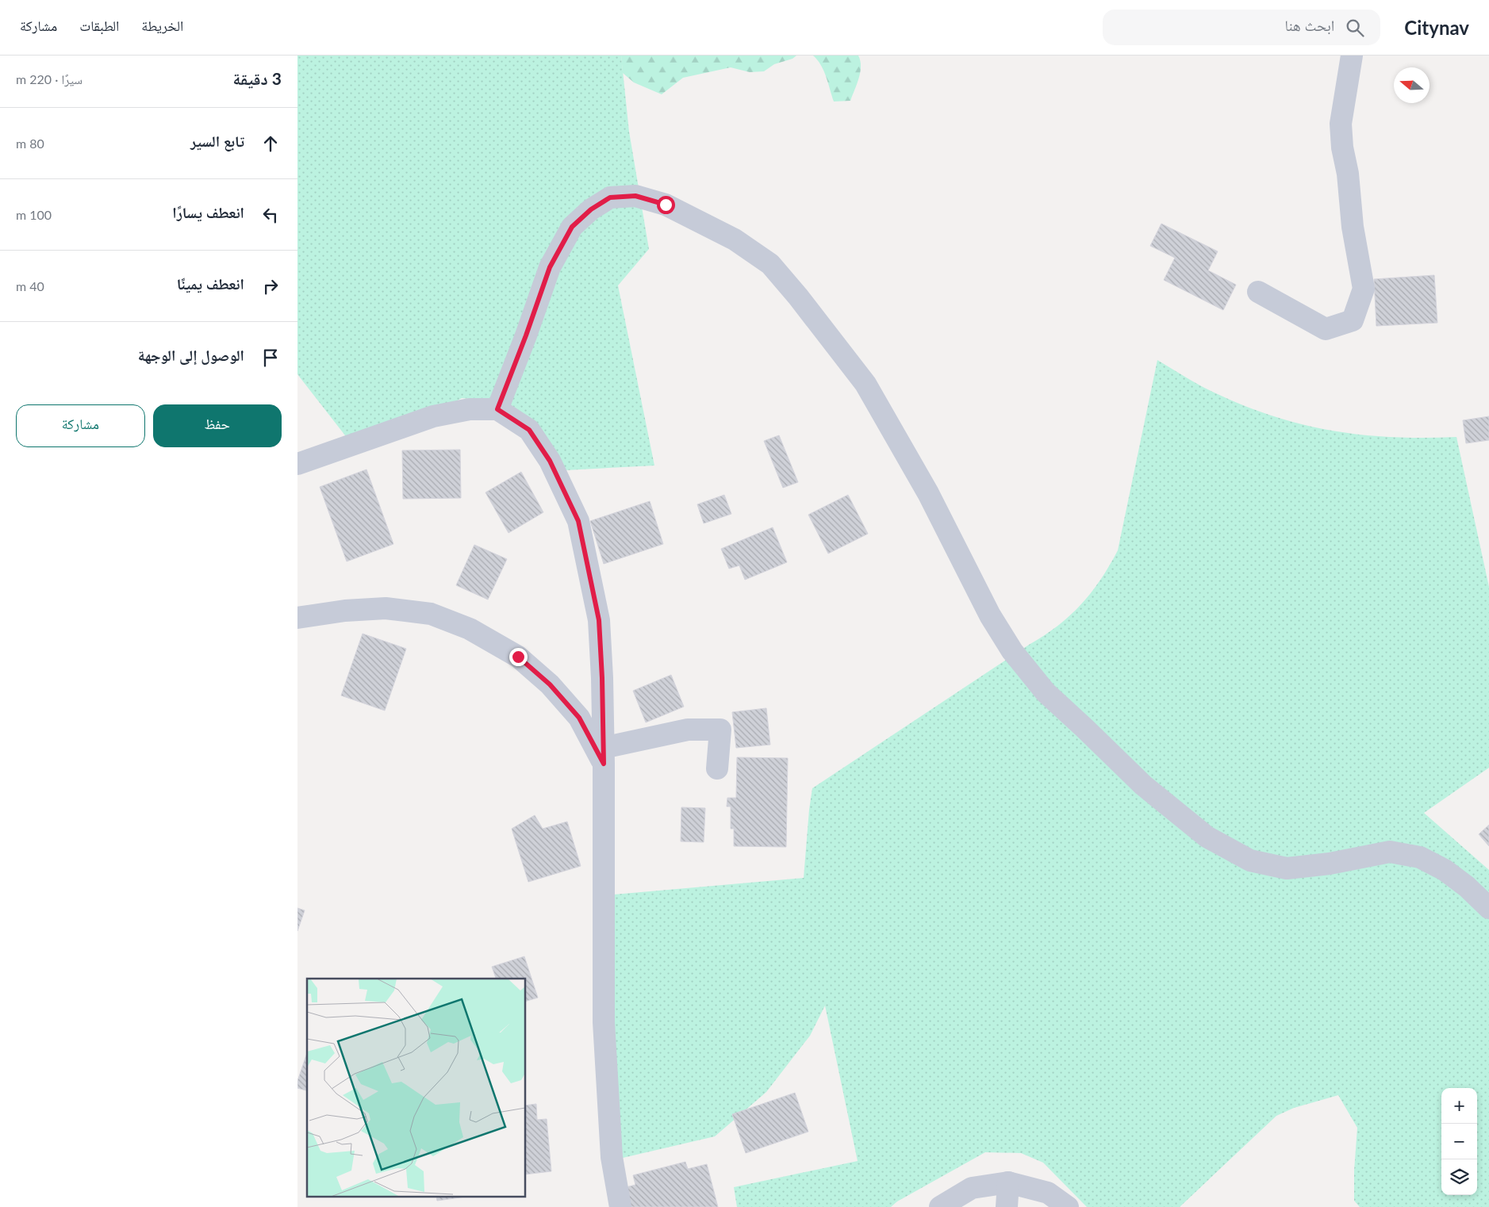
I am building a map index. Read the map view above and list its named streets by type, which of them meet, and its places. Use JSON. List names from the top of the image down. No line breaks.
{"north":"left","page":{"header":"Citynav","search":"ابحث هنا","nav":["الخريطة","الطبقات","مشاركة"],"heading":["3 دقيقة","سيرًا · 220 m"],"list":[["تابع السير","80 m"],["انعطف يسارًا","100 m"],["انعطف يمينًا","40 m"],"الوصول إلى الوجهة"],"buttons":["حفظ","مشاركة"],"map_buttons":["+","−"]}}
